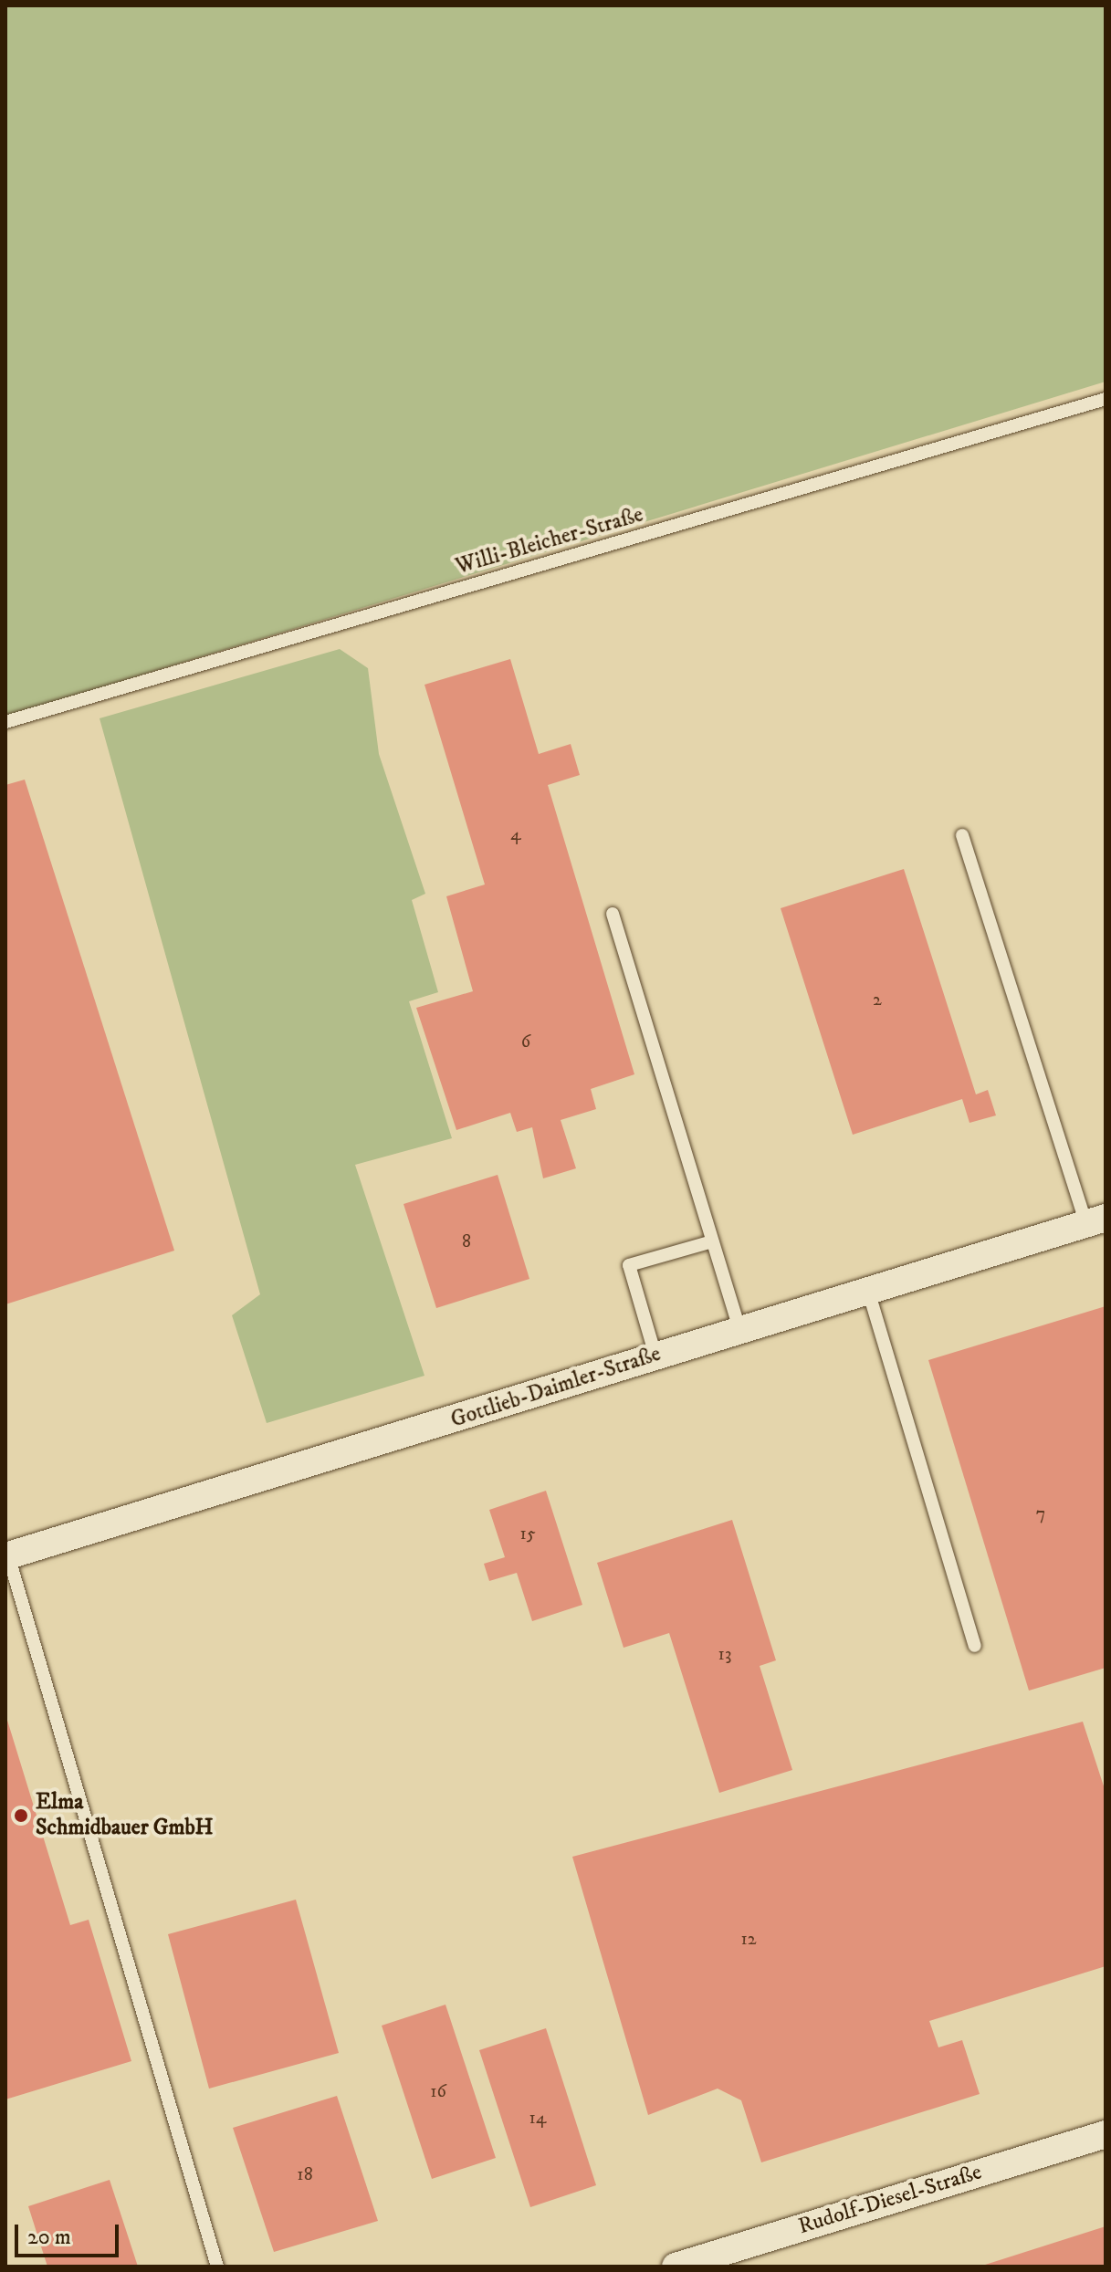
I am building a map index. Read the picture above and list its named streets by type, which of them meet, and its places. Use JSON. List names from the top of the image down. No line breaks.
{"streets":{"street":["Gottlieb-Daimler-Straße","Rudolf-Diesel-Straße"],"lane":["Willi-Bleicher-Straße"]},"places":["Elma Schmidbauer GmbH"],"house_numbers":["4","2","6","8","7","15","13","12","16","14","18"],"scale_bar":"20 m"}
